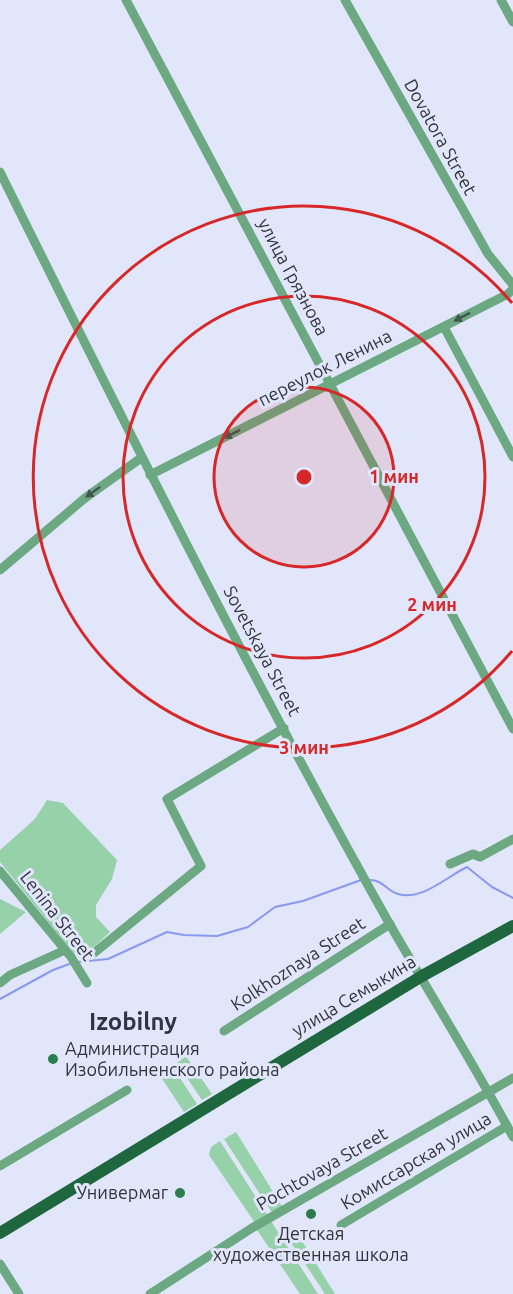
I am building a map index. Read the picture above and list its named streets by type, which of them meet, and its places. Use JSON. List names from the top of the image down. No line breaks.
{"streets":{"main road":["улица Семыкина"],"street":["Dovatora Street","улица Грязнова","переулок Ленина","Sovetskaya Street","Lenina Street","Kolkhoznaya Street","Комиссарская улица","Pochtovaya Street"]},"crossings":[["Dovatora Street","переулок Ленина"],["улица Грязнова","переулок Ленина"],["переулок Ленина","Sovetskaya Street"],["Sovetskaya Street","Kolkhoznaya Street"],["Sovetskaya Street","улица Семыкина"],["Sovetskaya Street","Комиссарская улица"],["Sovetskaya Street","Pochtovaya Street"]],"one_way":["переулок Ленина"],"districts":["Izobilny"],"places":["Администрация Изобильненского района","Универмаг","Детская художественная школа"],"rings":["1 мин","2 мин","3 мин"]}
